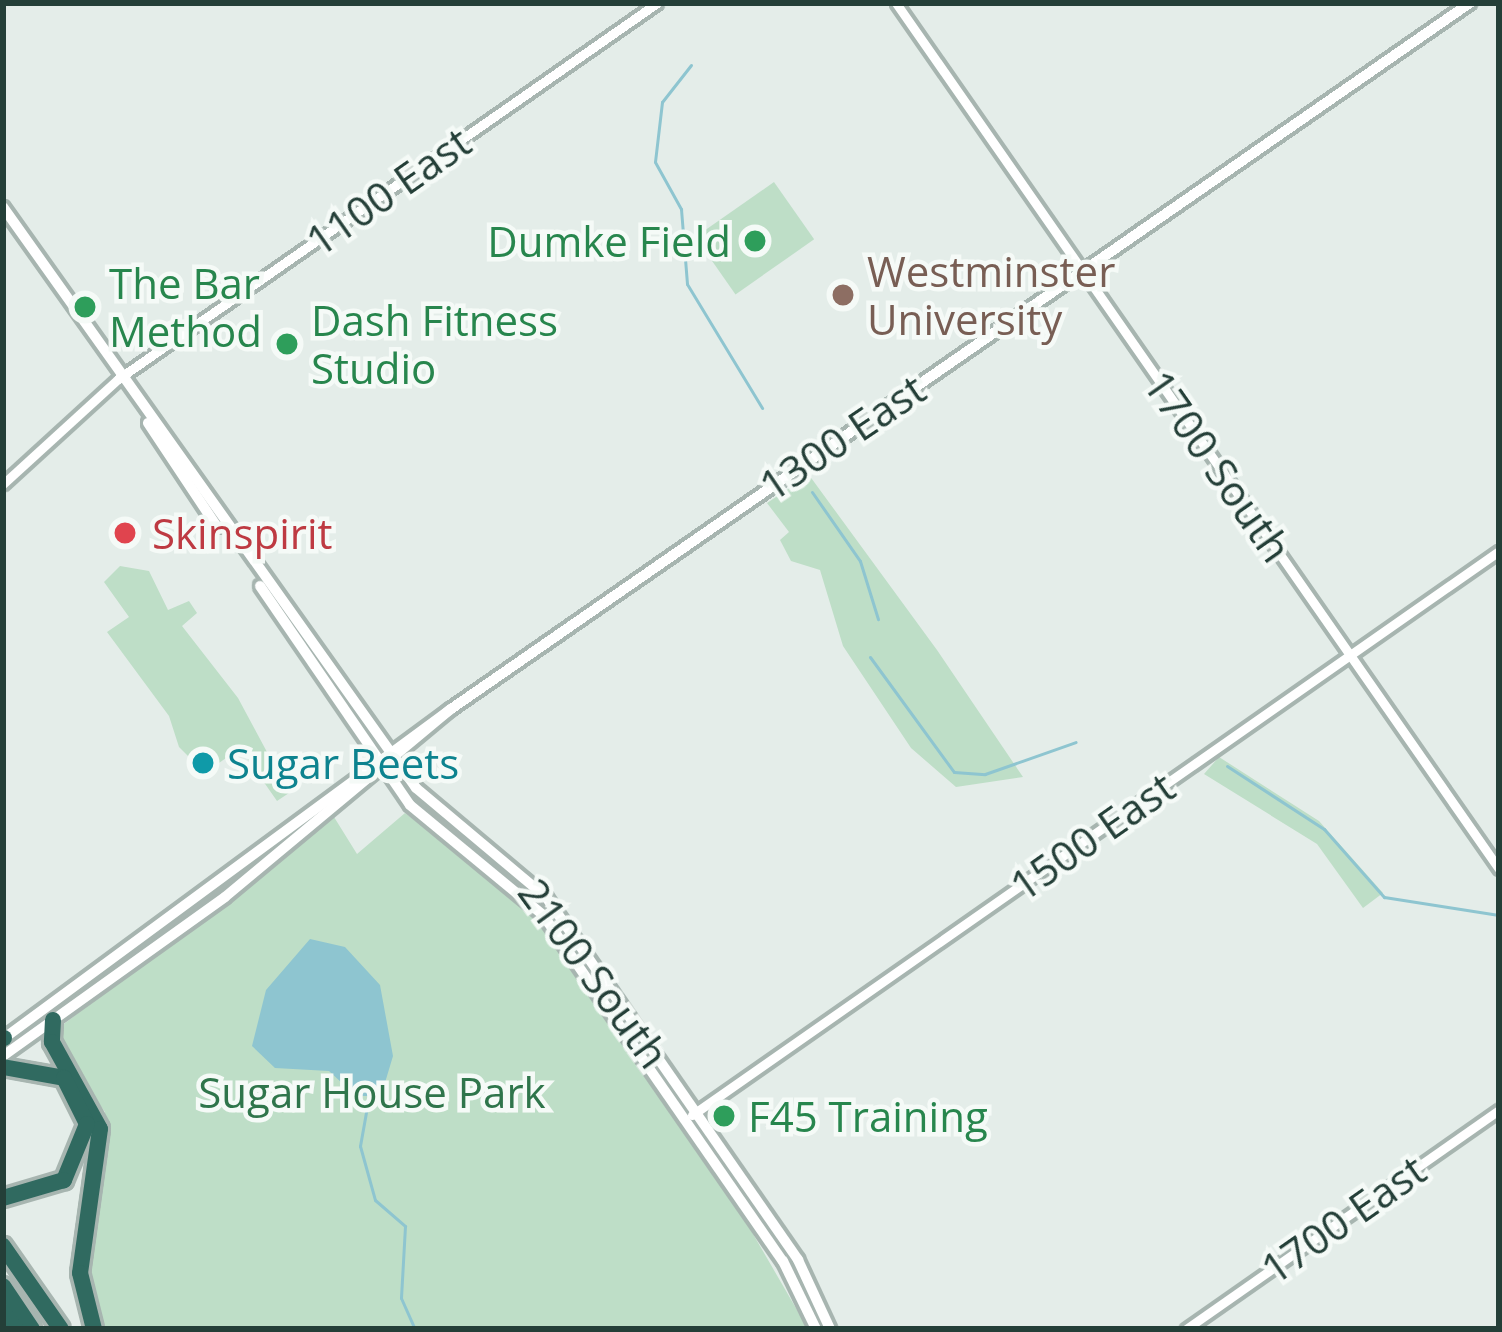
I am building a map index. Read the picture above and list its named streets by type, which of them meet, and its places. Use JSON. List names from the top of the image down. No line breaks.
{"streets":{"main road":["1300 East","2100 South"],"street":["1100 East","1700 South","1500 East","1700 East"]},"crossings":[["1100 East","2100 South"],["1300 East","1700 South"],["1300 East","2100 South"],["1700 South","1500 East"],["1500 East","2100 South"]],"parks":["Sugar House Park"],"places":["Dumke Field","Westminster University","The Bar Method","Dash Fitness Studio","Skinspirit","Sugar Beets","F45 Training"]}
